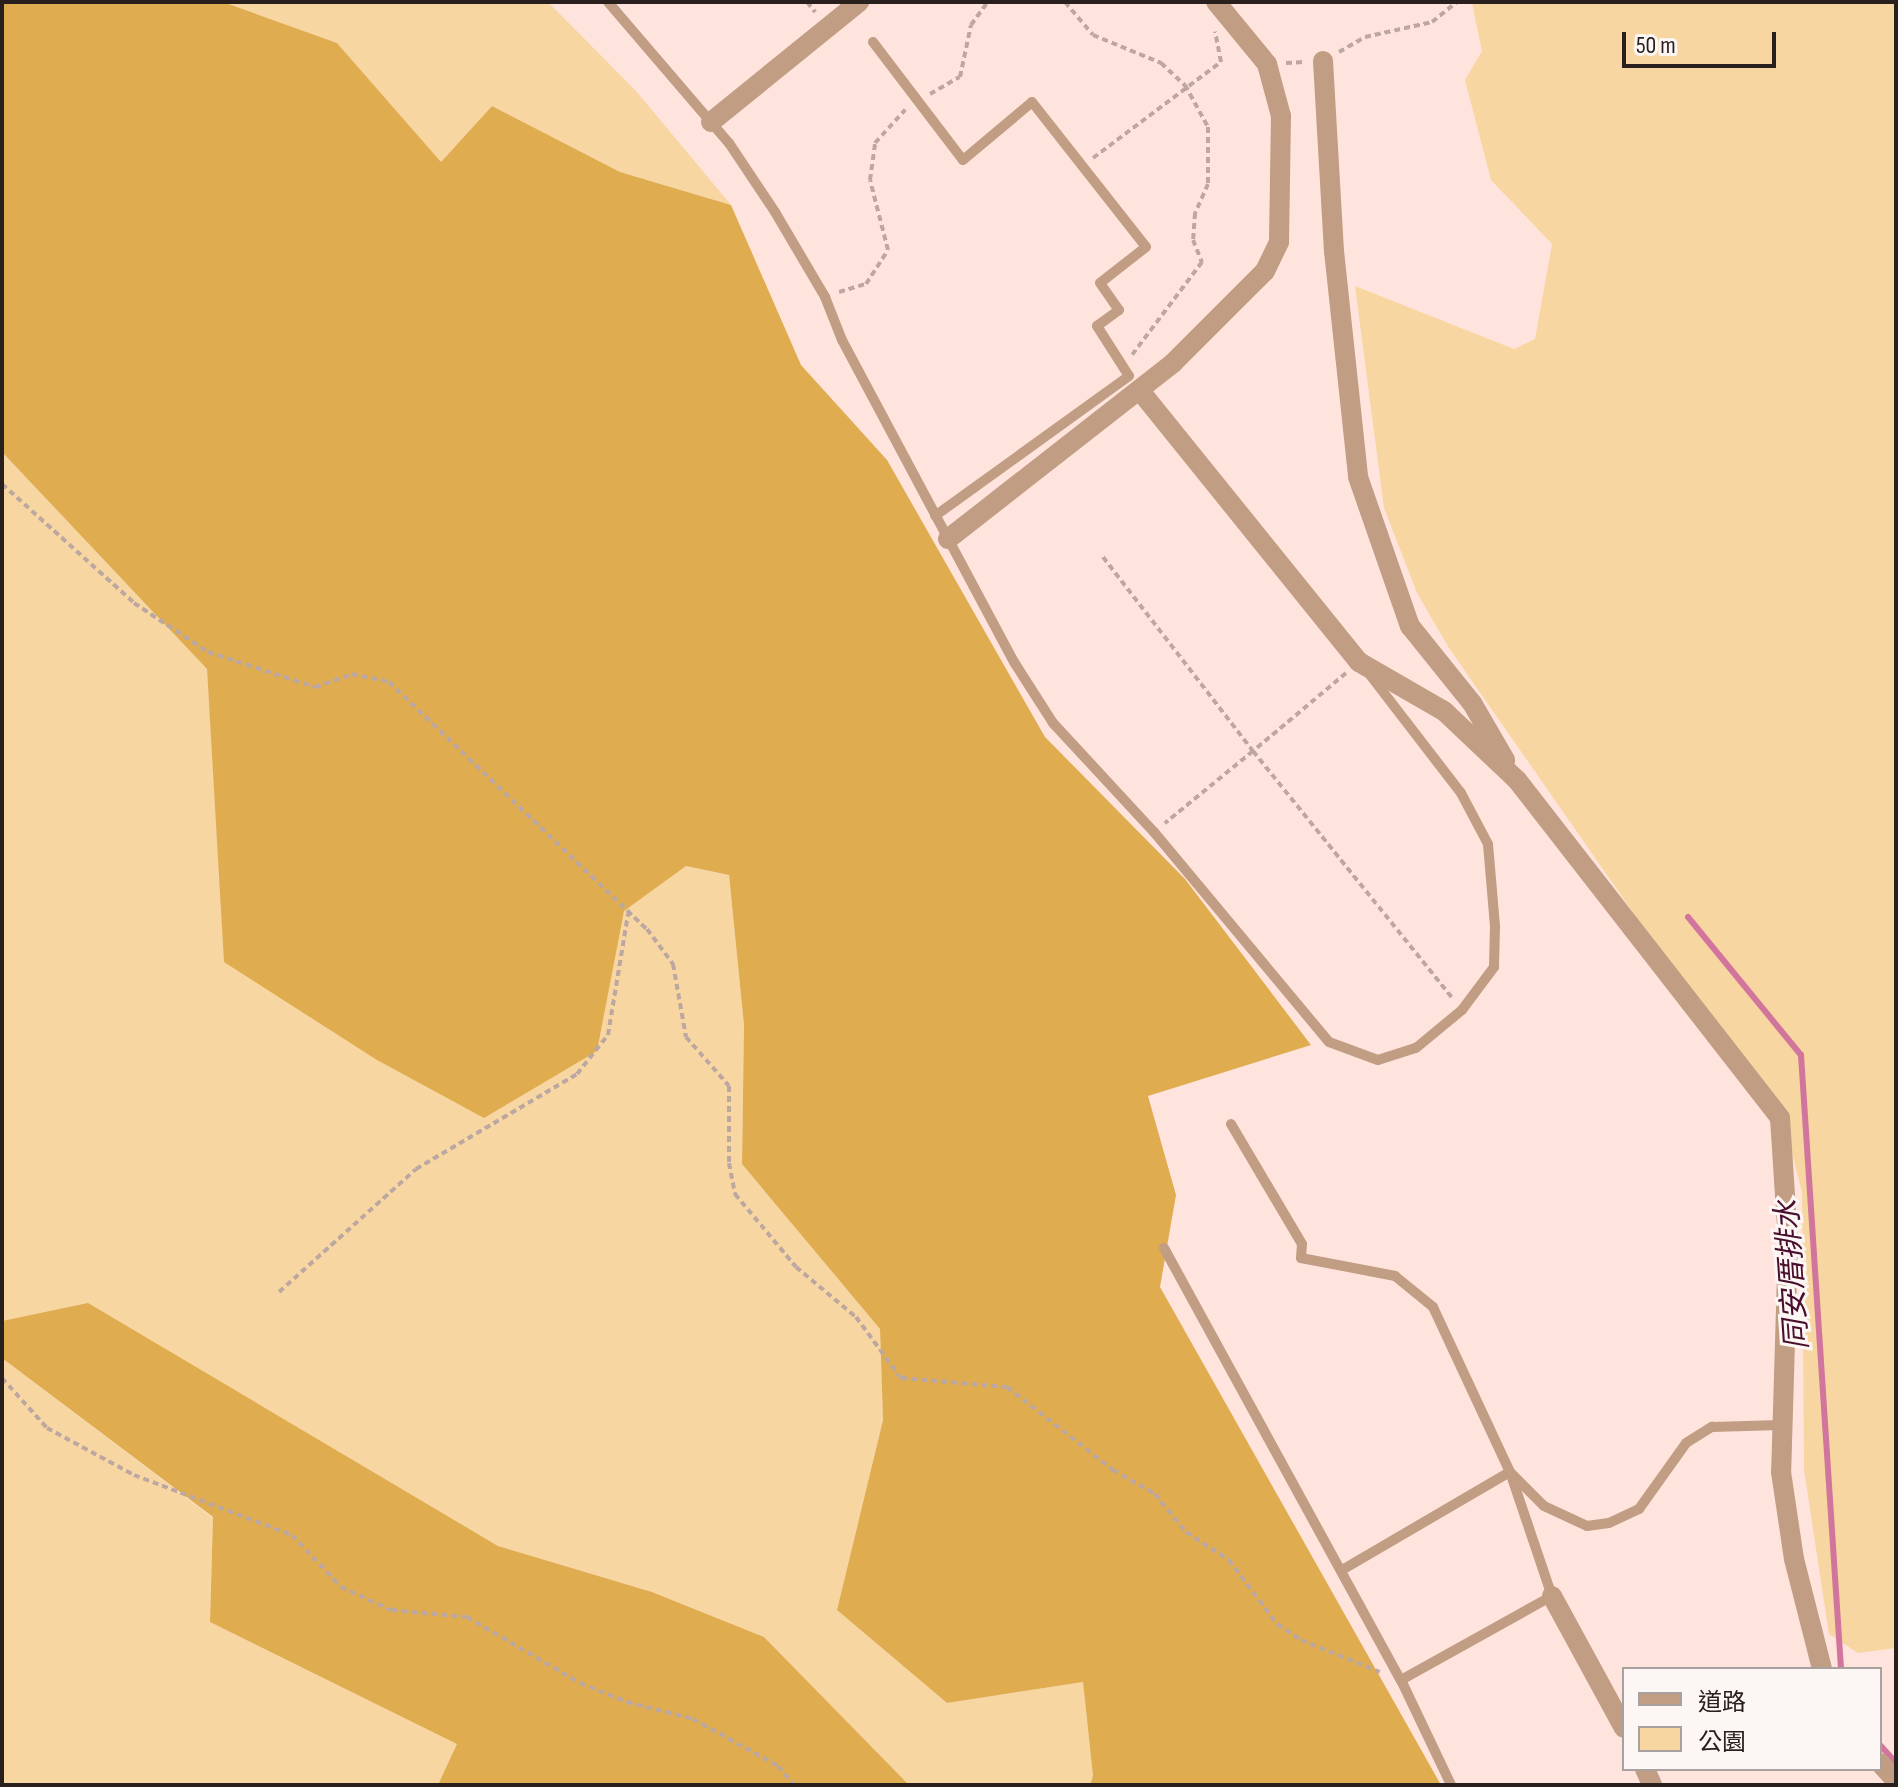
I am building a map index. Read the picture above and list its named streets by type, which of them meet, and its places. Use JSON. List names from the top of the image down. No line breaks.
{"water":["同安厝排水"],"legend":["道路","公園"],"scale_bar":"50 m"}
